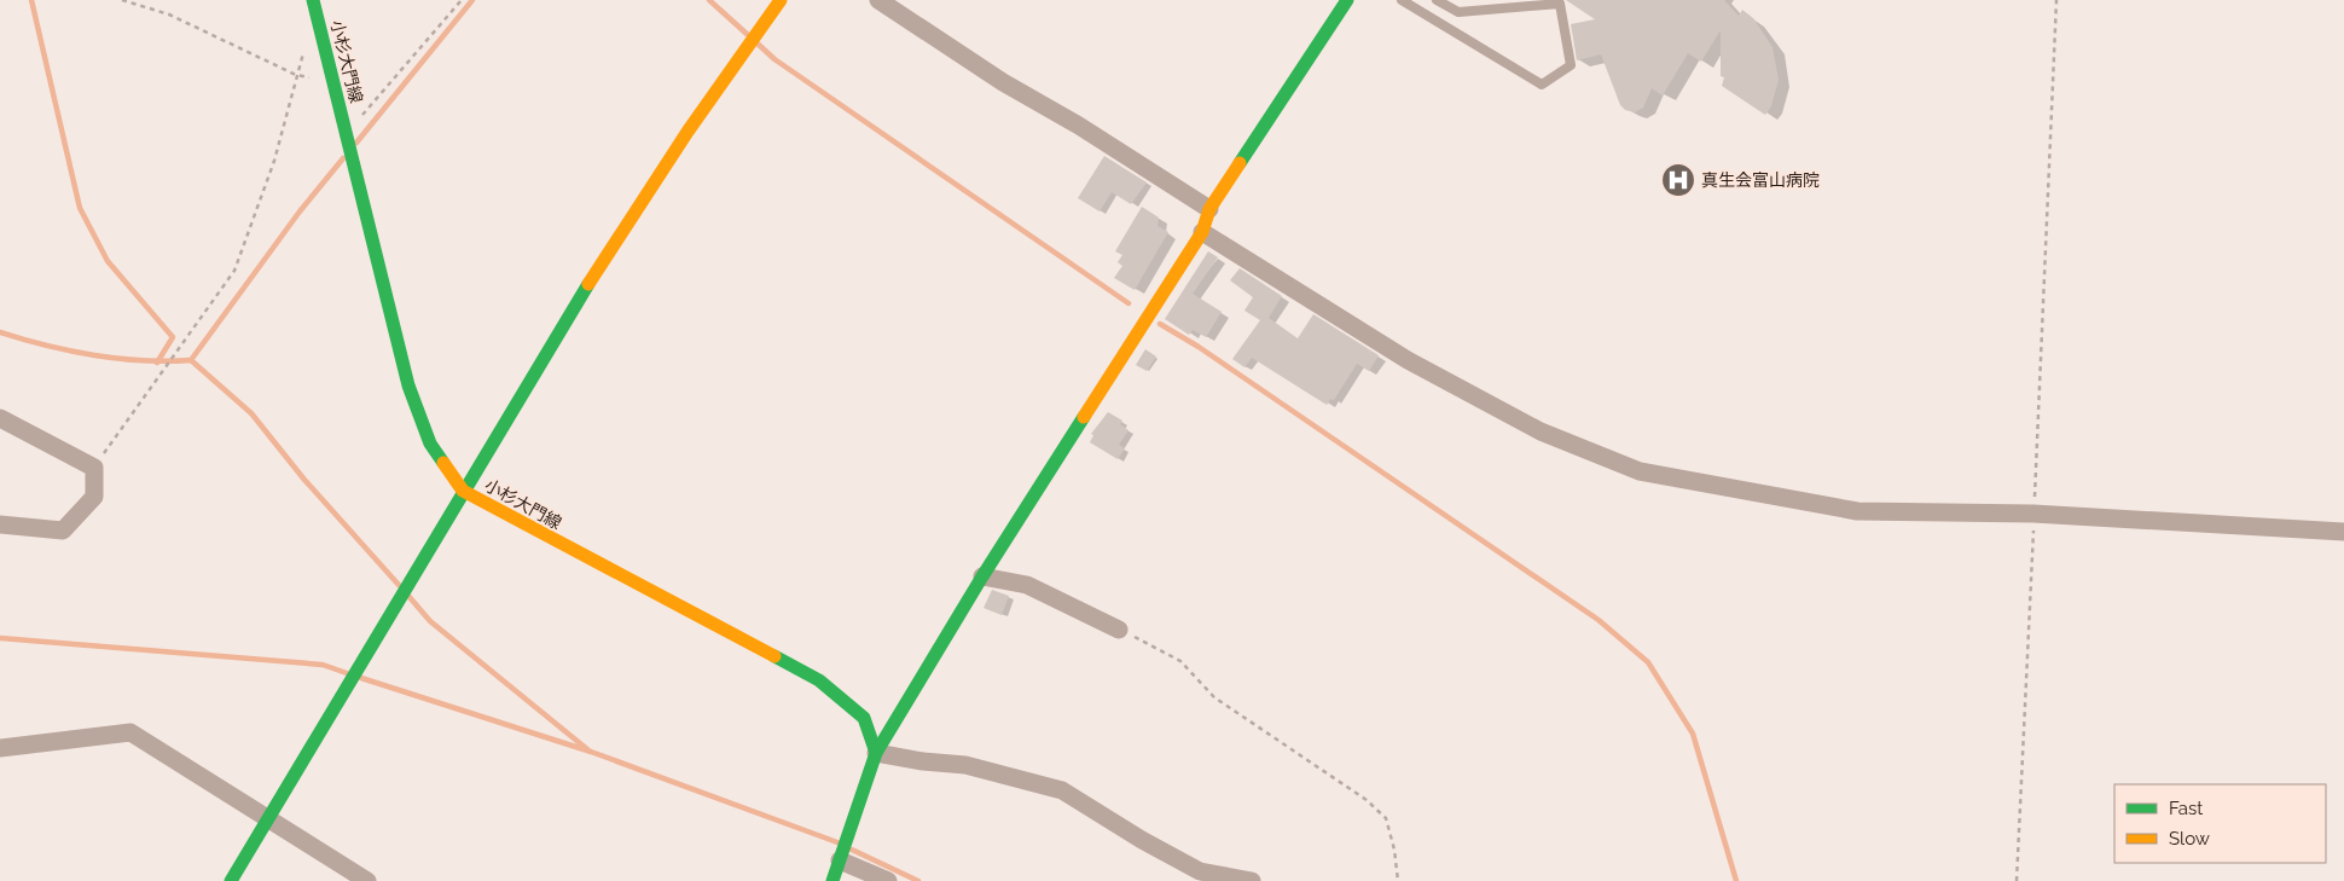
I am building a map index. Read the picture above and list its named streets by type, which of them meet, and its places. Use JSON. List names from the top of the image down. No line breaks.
{"streets":{"street":["小杉大門線"]},"places":{"hospital":["真生会富山病院"]},"legend":["Fast","Slow"]}
